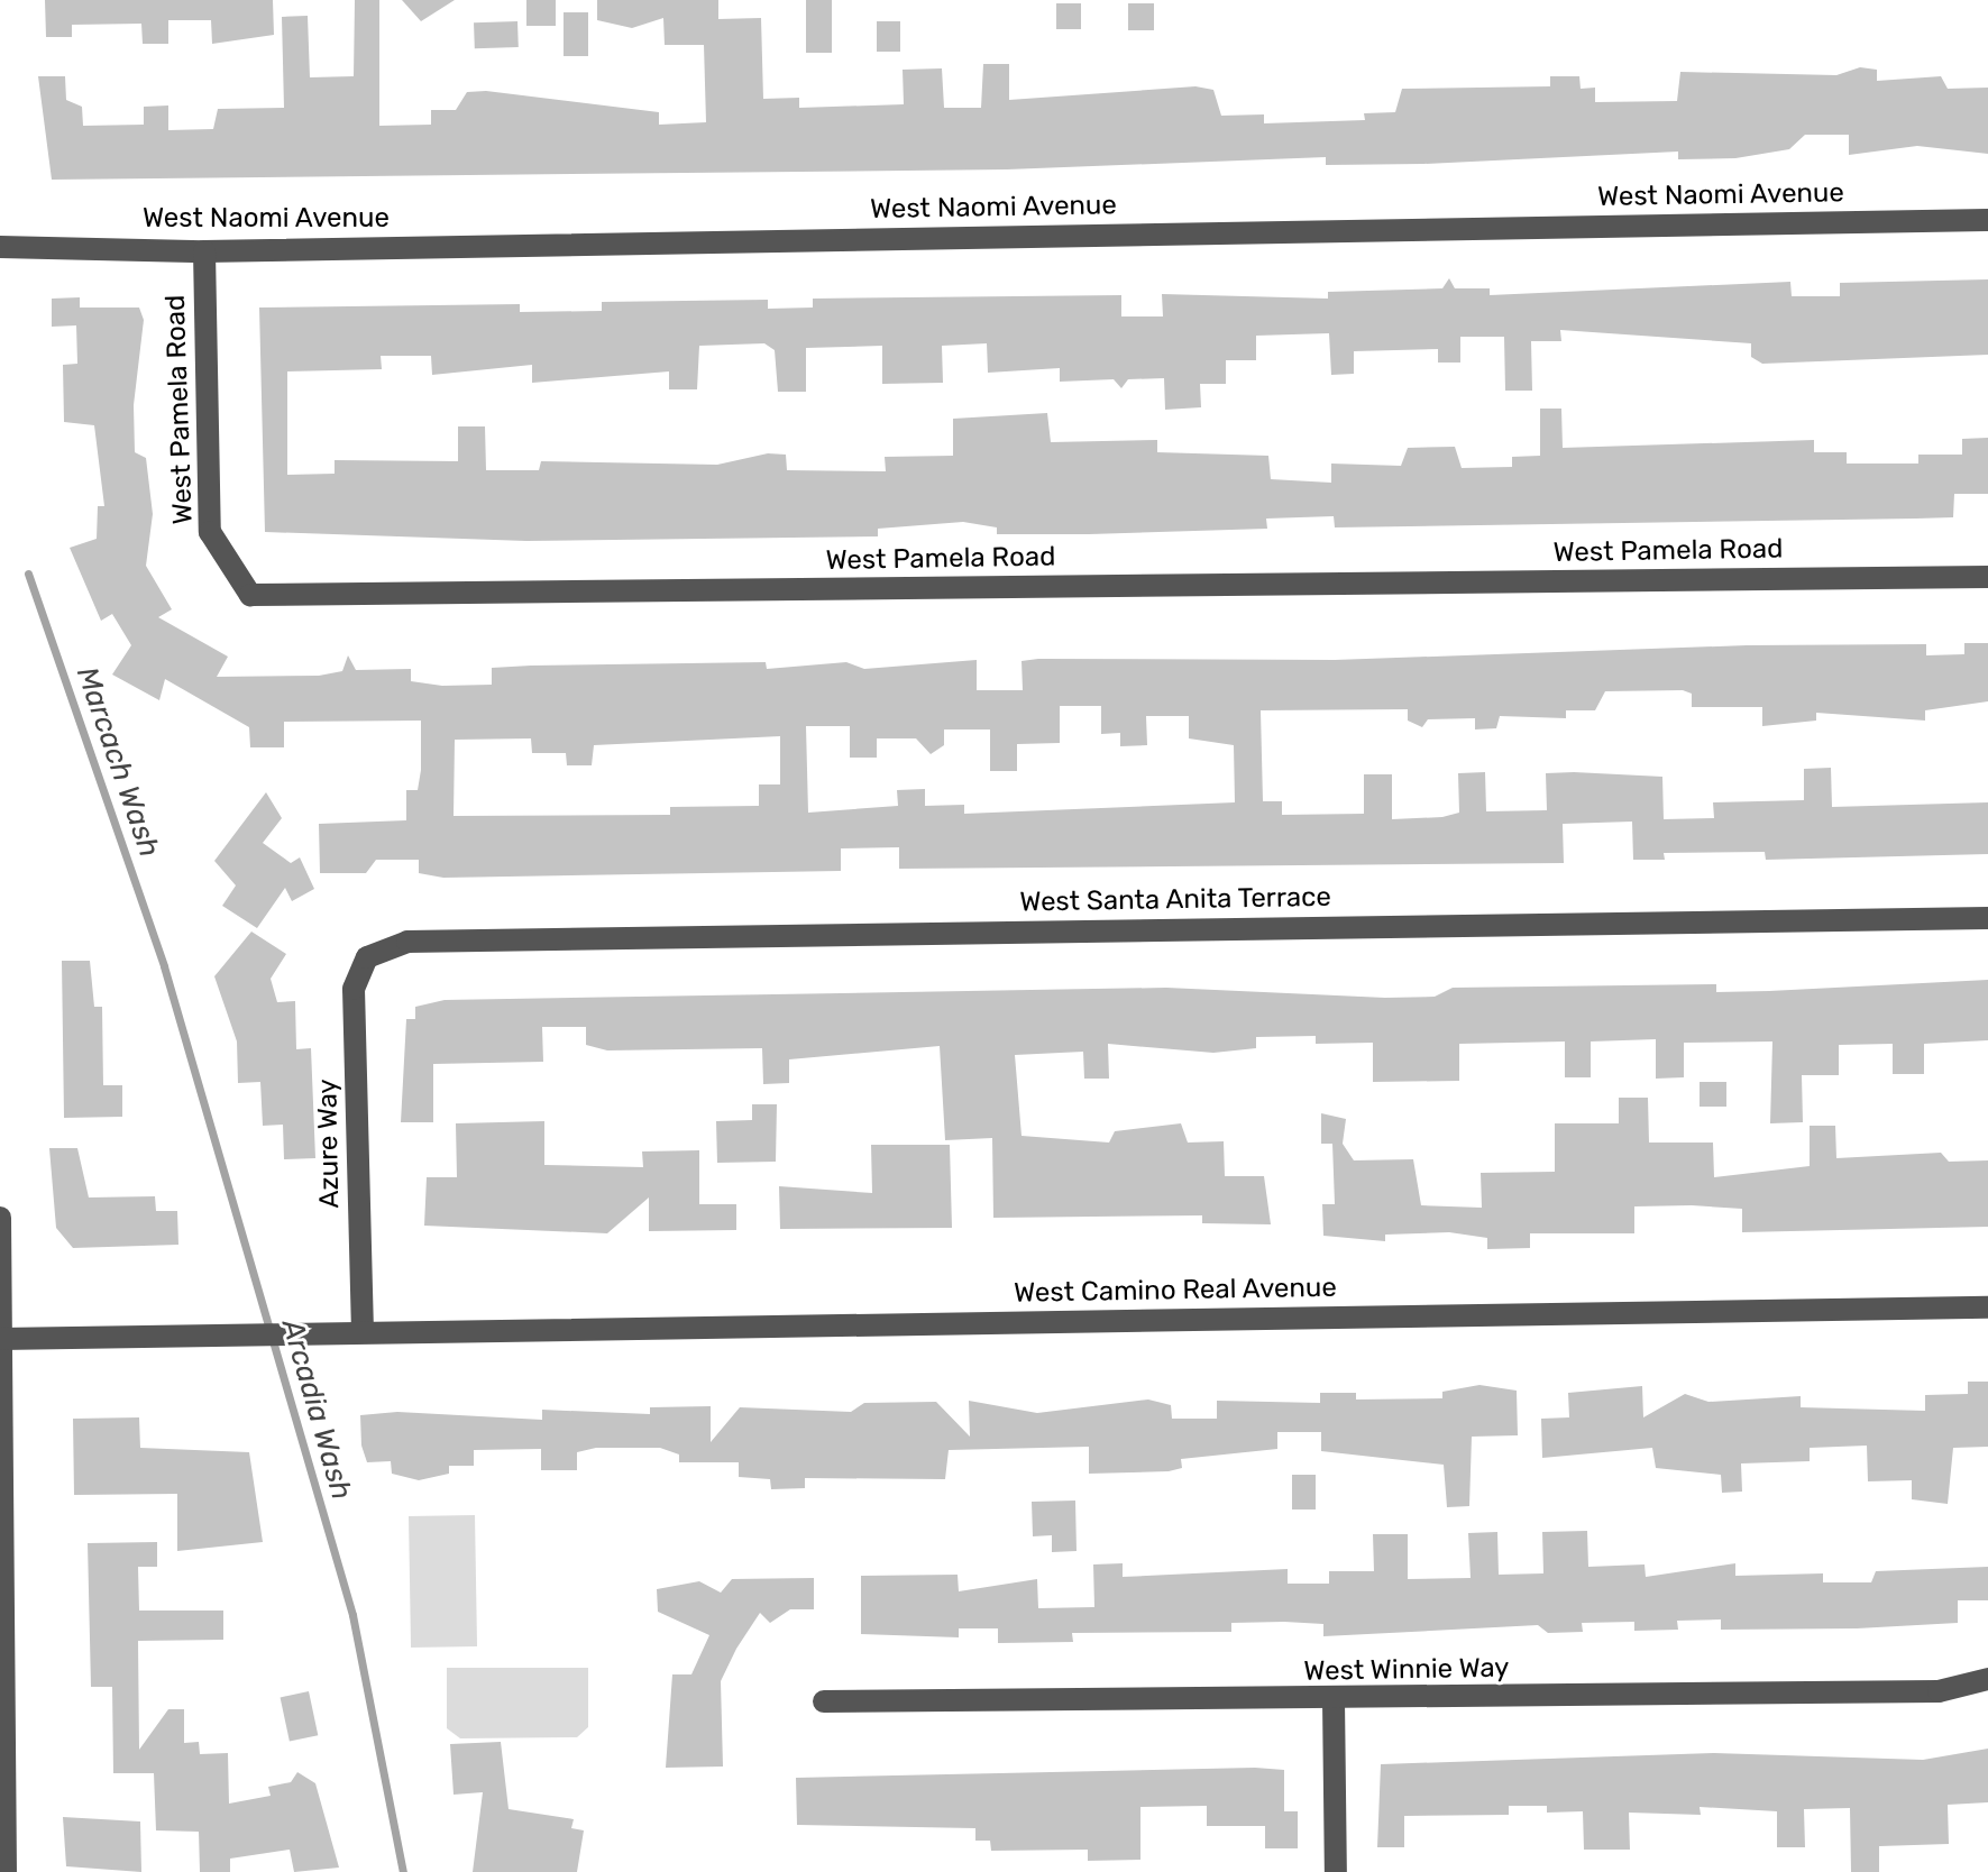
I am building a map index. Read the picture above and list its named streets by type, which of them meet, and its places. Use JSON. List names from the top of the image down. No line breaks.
{"streets":{"street":["West Naomi Avenue","West Pamela Road","West Santa Anita Terrace","Azure Way","West Camino Real Avenue","West Winnie Way"]},"crossings":[["West Naomi Avenue","West Pamela Road"],["West Santa Anita Terrace","Azure Way"],["Azure Way","West Camino Real Avenue"]],"water":["Marcach Wash","Arcadia Wash"]}
